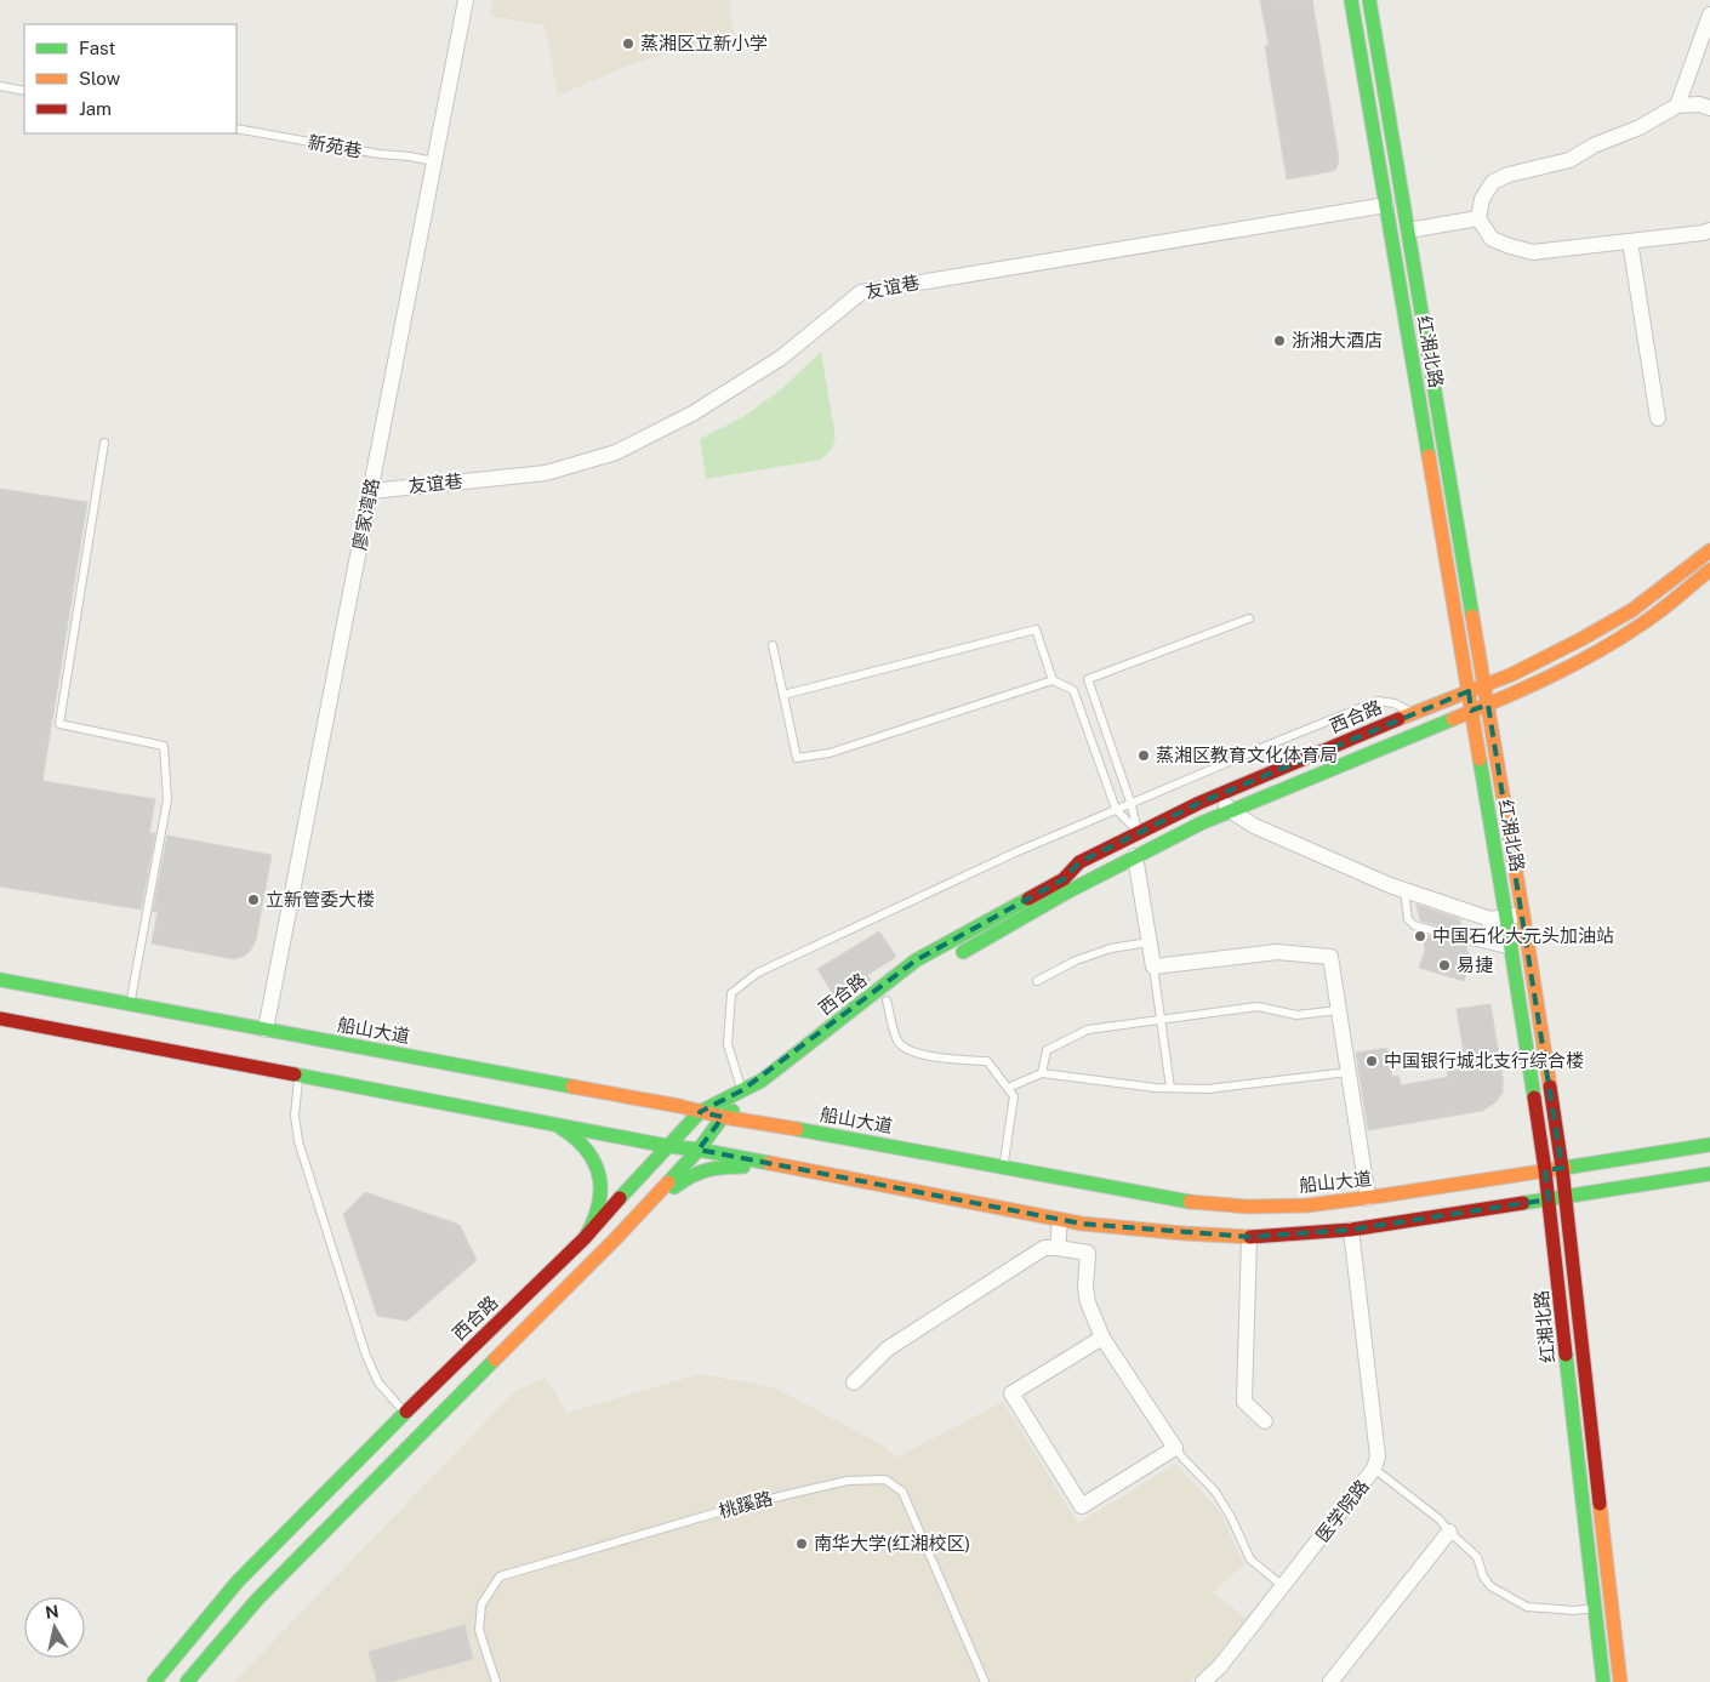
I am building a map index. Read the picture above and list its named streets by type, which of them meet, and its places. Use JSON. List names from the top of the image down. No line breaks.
{"streets":{"main road":["红湘北路","西合路","船山大道"],"street":["友谊巷","廖家湾路","医学院路"],"lane":["新苑巷","桃蹊路"]},"crossings":[["新苑巷","廖家湾路"],["友谊巷","红湘北路"],["友谊巷","廖家湾路"],["红湘北路","西合路"],["红湘北路","船山大道"],["廖家湾路","船山大道"],["西合路","船山大道"]],"places":["蒸湘区立新小学","浙湘大酒店","蒸湘区教育文化体育局","立新管委大楼","中国石化大元头加油站","易捷","中国银行城北支行综合楼","南华大学(红湘校区)"],"legend":["Fast","Slow","Jam"],"north":"top"}
